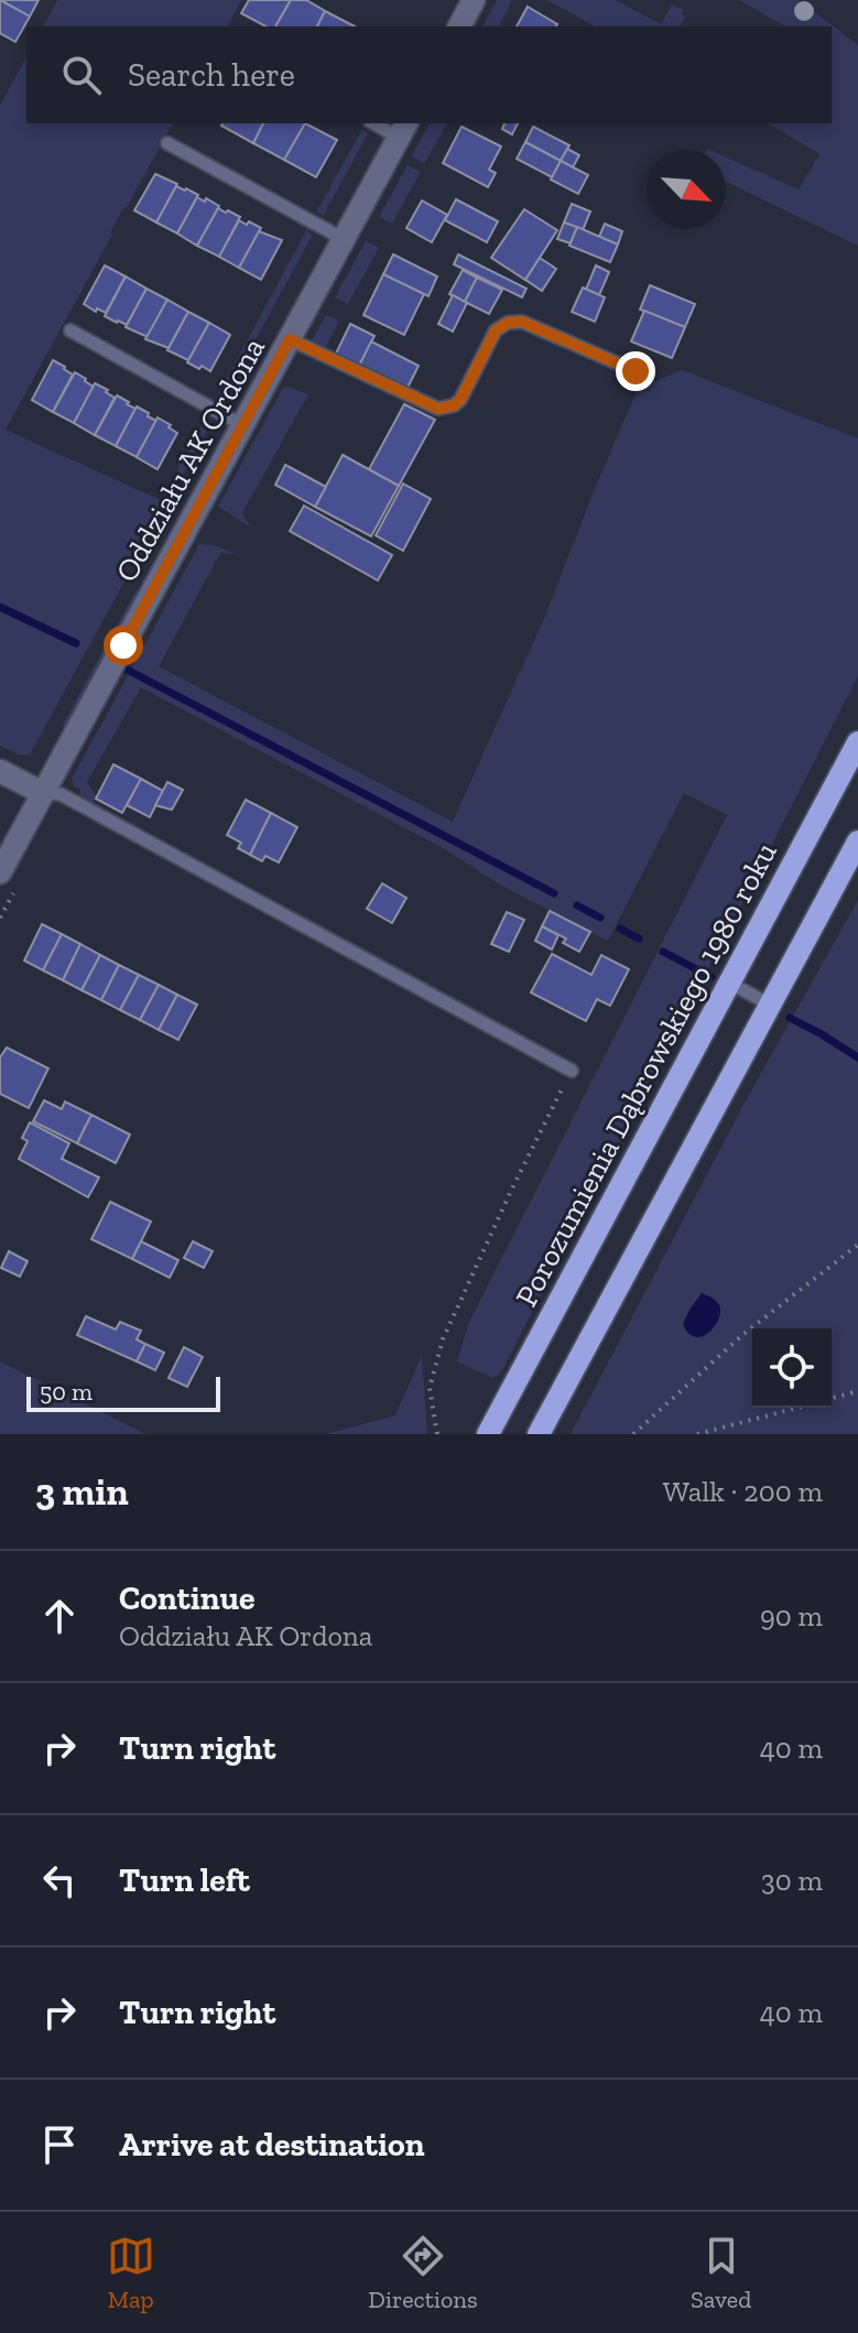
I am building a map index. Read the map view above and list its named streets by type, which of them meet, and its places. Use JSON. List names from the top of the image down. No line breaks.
{"streets":{"main road":["Porozumienia Dąbrowskiego 1980 roku"],"street":["Oddziału AK Ordona"]},"scale_bar":"50 m","north":"bottom right","page":{"search":"Search here","scale":"50 m","heading":["3 min","Walk · 200 m"],"list":[["Continue","Oddziału AK Ordona","90 m"],["Turn right","40 m"],["Turn left","30 m"],["Turn right","40 m"],"Arrive at destination"],"nav":["Map","Directions","Saved"]}}
